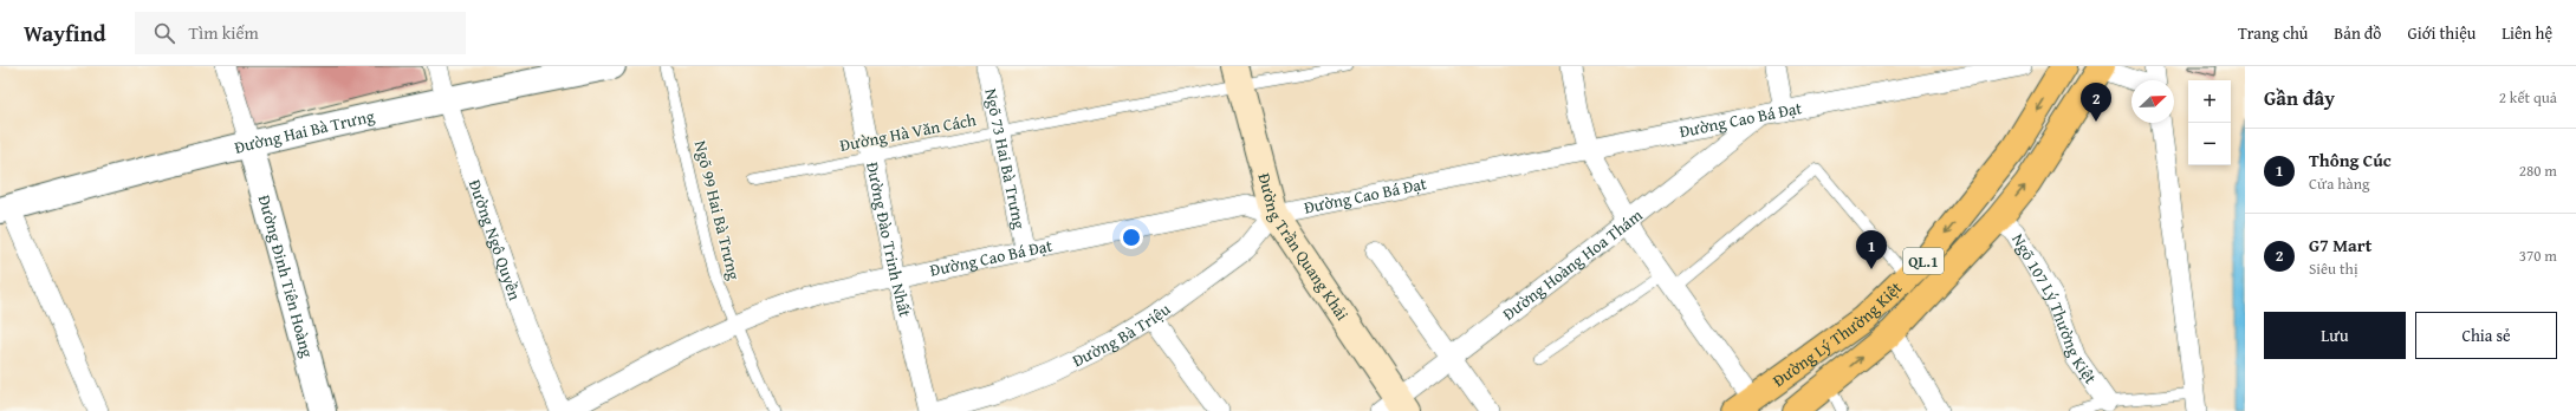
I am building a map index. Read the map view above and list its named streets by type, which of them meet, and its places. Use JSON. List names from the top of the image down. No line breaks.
{"streets":{"main road":["Đường Trần Quang Khải","QL.1","Đường Lý Thường Kiệt"],"street":["Đường Cao Bá Đạt","Đường Hai Bà Trưng","Ngõ 73 Hai Bà Trưng","Đường Đào Trinh Nhất","Đường Ngô Quyền","Đường Hoàng Hoa Thám","Đường Đinh Tiên Hoàng","Ngõ 107 Lý Thường Kiệt","Đường Bà Triệu"],"lane":["Đường Hà Văn Cách","Ngõ 99 Hai Bà Trưng"]},"crossings":[["Đường Cao Bá Đạt","Ngõ 73 Hai Bà Trưng"],["Đường Cao Bá Đạt","Ngõ 99 Hai Bà Trưng"],["Đường Cao Bá Đạt","Đường Đào Trinh Nhất"],["Đường Cao Bá Đạt","Đường Trần Quang Khải"],["Đường Cao Bá Đạt","Đường Hoàng Hoa Thám"],["Đường Cao Bá Đạt","Đường Bà Triệu"],["Đường Hai Bà Trưng","Đường Ngô Quyền"],["Đường Hai Bà Trưng","Đường Đinh Tiên Hoàng"],["Đường Hà Văn Cách","Ngõ 73 Hai Bà Trưng"],["Đường Hà Văn Cách","Đường Đào Trinh Nhất"],["Đường Hà Văn Cách","Đường Trần Quang Khải"],["Đường Đào Trinh Nhất","Đường Bà Triệu"],["Đường Trần Quang Khải","Đường Hoàng Hoa Thám"],["Đường Trần Quang Khải","Đường Bà Triệu"],["Ngõ 107 Lý Thường Kiệt","Đường Lý Thường Kiệt"]],"north":"top right","page":{"header":"Wayfind","search":"Tìm kiếm","nav":["Trang chủ","Bản đồ","Giới thiệu","Liên hệ"],"heading":["Gần đây","2 kết quả"],"map_buttons":["+","−"],"pins":["2","1"],"list":[{"mark":"1","name":"Thông Cúc","note":"Cửa hàng","value":"280 m"},{"mark":"2","name":"G7 Mart","note":"Siêu thị","value":"370 m"}],"buttons":["Lưu","Chia sẻ"]}}
